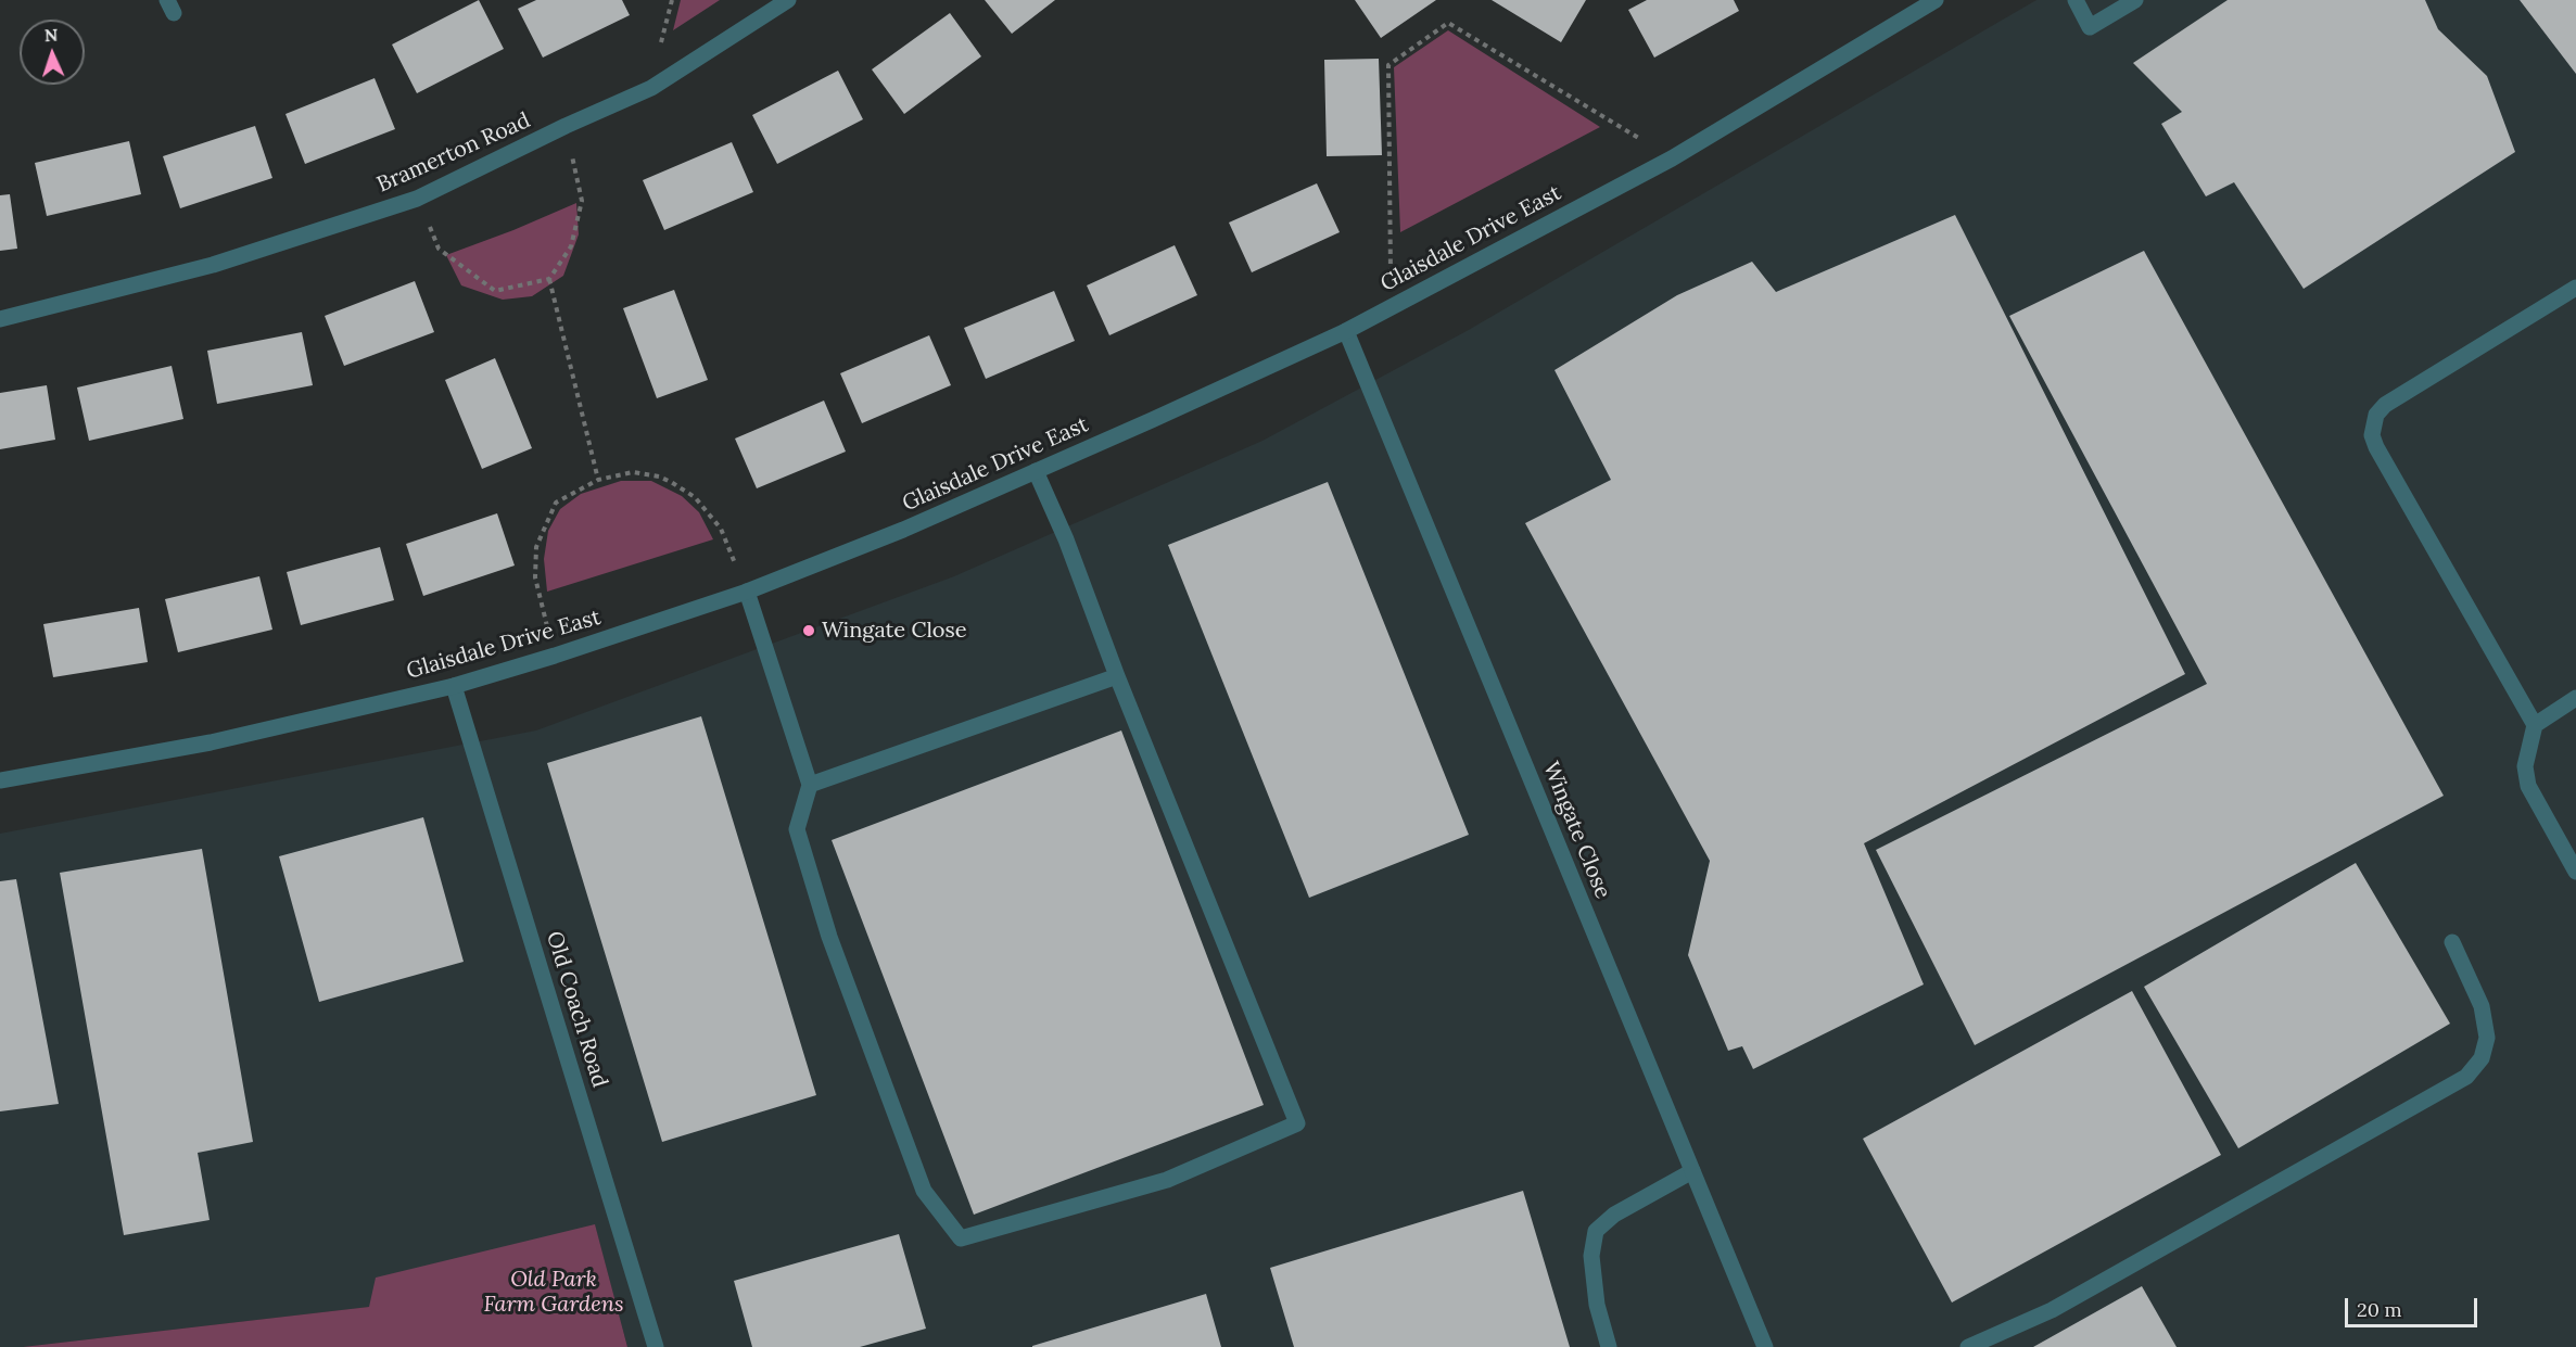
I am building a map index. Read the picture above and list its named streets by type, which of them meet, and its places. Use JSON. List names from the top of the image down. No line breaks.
{"streets":{"street":["Bramerton Road","Glaisdale Drive East","Wingate Close","Old Coach Road"]},"crossings":[["Glaisdale Drive East","Wingate Close"],["Glaisdale Drive East","Old Coach Road"]],"parks":["Old Park Farm Gardens"],"places":["Wingate Close"],"scale_bar":"20 m","north":"top"}
